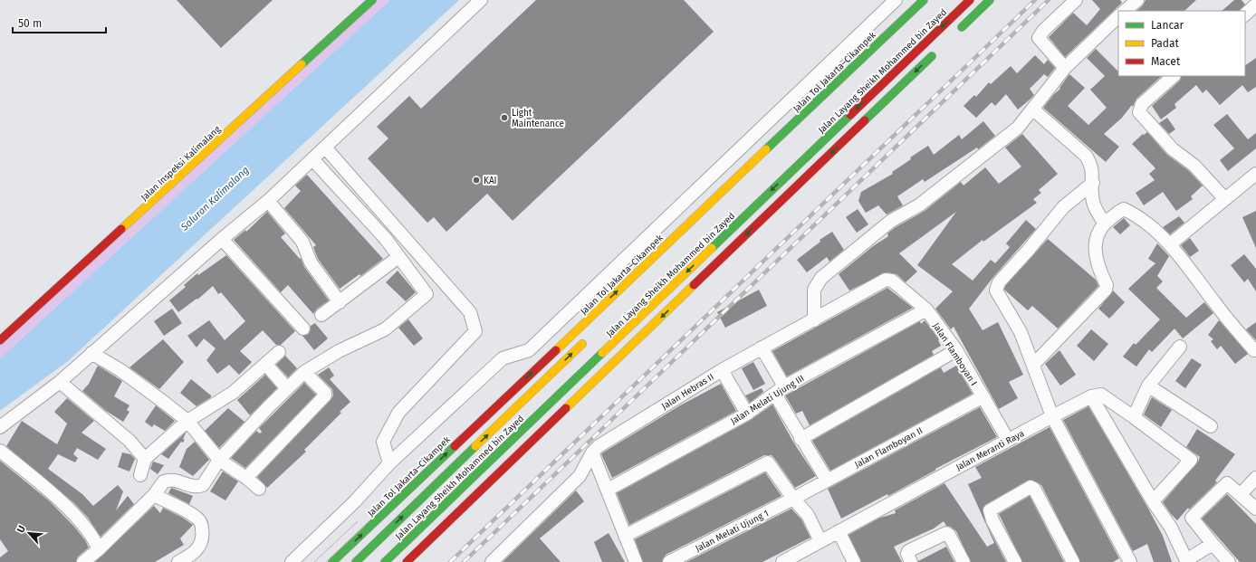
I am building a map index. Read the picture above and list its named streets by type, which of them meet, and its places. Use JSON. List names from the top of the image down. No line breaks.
{"streets":{"main road":["Jalan Layang Sheikh Mohammed bin Zayed","Jalan Tol Jakarta–Cikampek","Jalan Inspeksi Kalimalang"],"street":["Jalan Flamboyan I","Jalan Hebras II","Jalan Melati Ujung III","Jalan Flamboyan II","Jalan Meranti Raya","Jalan Melati Ujung 1"]},"crossings":[["Jalan Flamboyan I","Jalan Hebras II"],["Jalan Flamboyan I","Jalan Melati Ujung III"],["Jalan Flamboyan I","Jalan Flamboyan II"],["Jalan Flamboyan I","Jalan Meranti Raya"],["Jalan Flamboyan II","Jalan Melati Ujung 1"]],"water":["Saluran Kalimalang"],"places":["Light Maintenance","KAI"],"legend":["Lancar","Padat","Macet"],"scale_bar":"50 m","north":"top left"}
